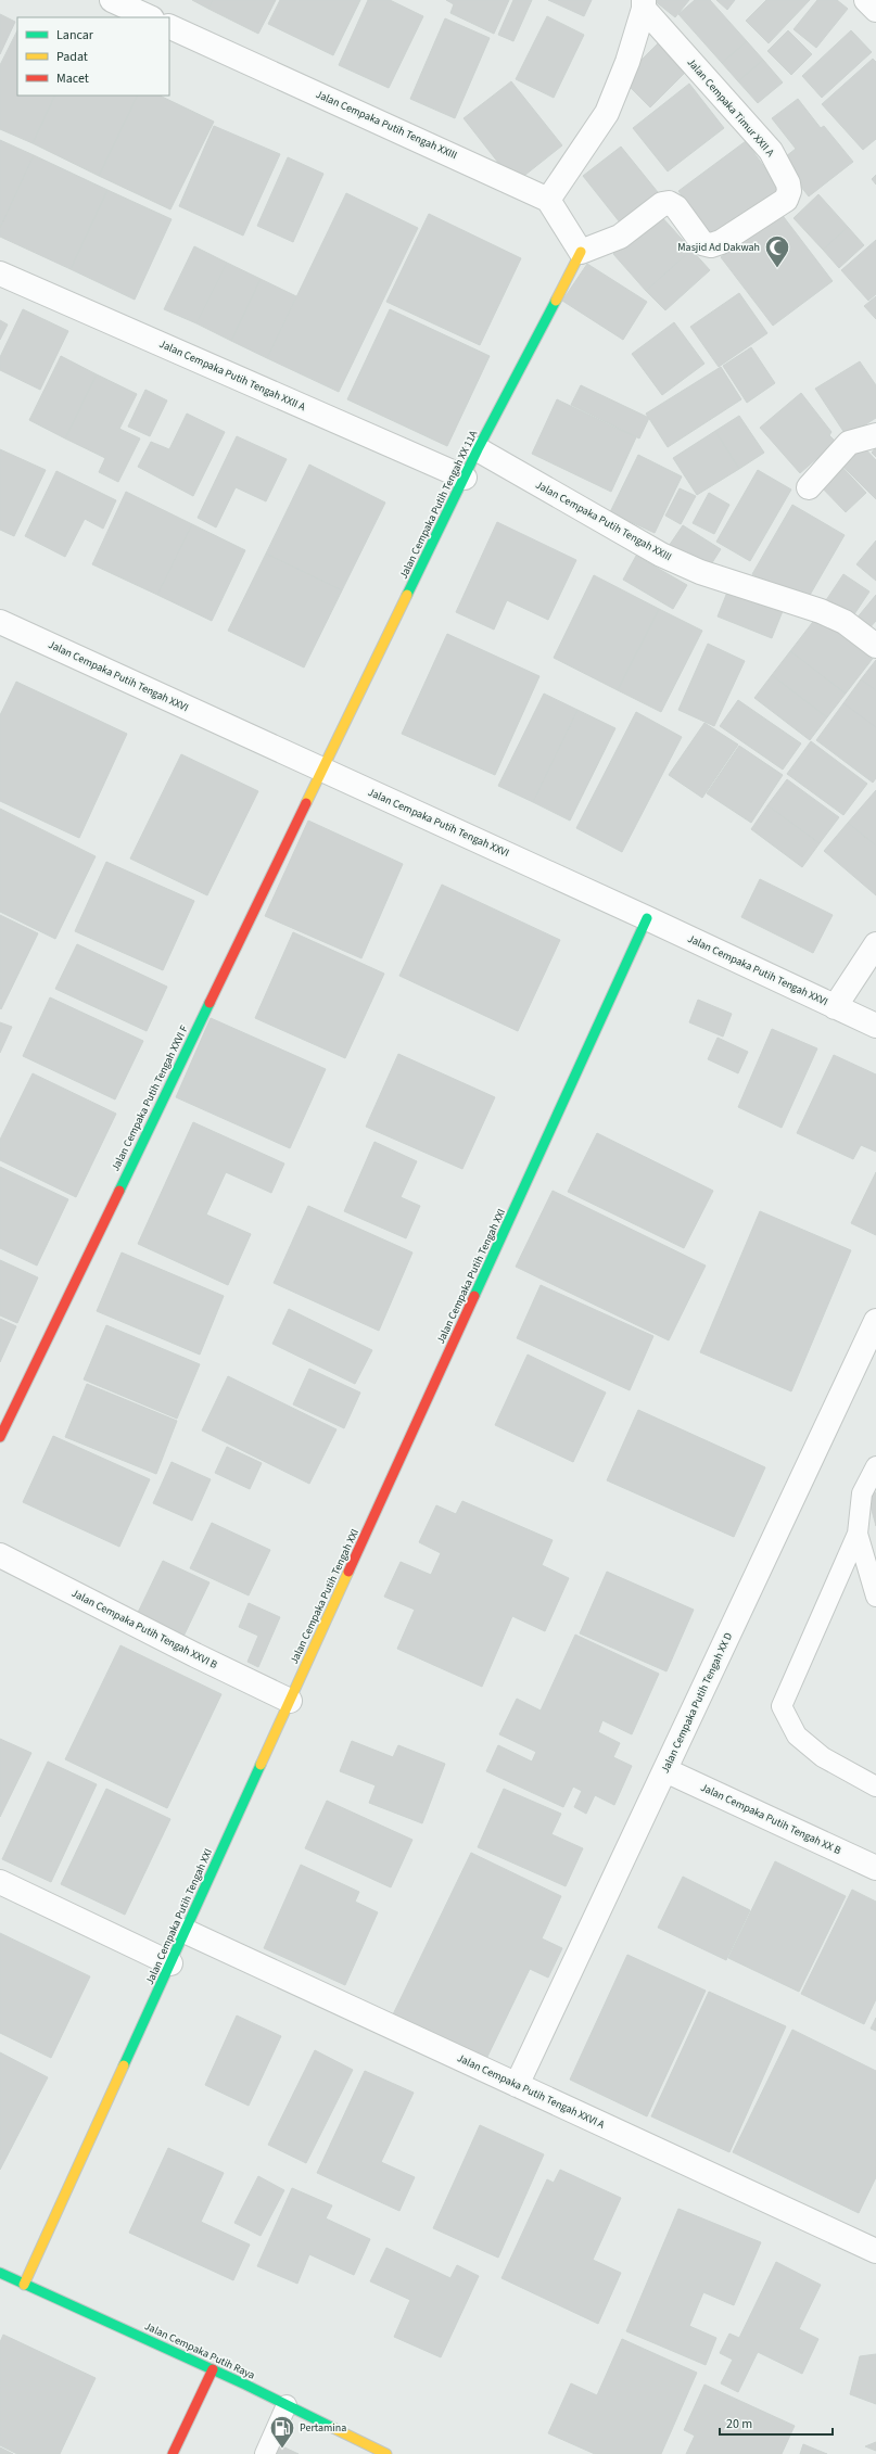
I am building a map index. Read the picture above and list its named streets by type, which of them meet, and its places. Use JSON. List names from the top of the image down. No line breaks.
{"streets":{"street":["Jalan Cempaka Timur XXII A","Jalan Cempaka Putih Tengah XXIII","Jalan Cempaka Putih Tengah XXII A","Jalan Cempaka Putih Tengah XX 11A","Jalan Cempaka Putih Tengah XXVI","Jalan Cempaka Putih Tengah XXVI F","Jalan Cempaka Putih Tengah XXI","Jalan Cempaka Putih Tengah XXVI B","Jalan Cempaka Putih Tengah XX D","Jalan Cempaka Putih Tengah XX B","Jalan Cempaka Putih Tengah XXVI A","Jalan Cempaka Putih Raya"]},"crossings":[["Jalan Cempaka Timur XXII A","Jalan Cempaka Putih Tengah XXIII"],["Jalan Cempaka Timur XXII A","Jalan Cempaka Putih Tengah XX 11A"],["Jalan Cempaka Putih Tengah XXIII","Jalan Cempaka Putih Tengah XX 11A"],["Jalan Cempaka Putih Tengah XXII A","Jalan Cempaka Putih Tengah XX 11A"],["Jalan Cempaka Putih Tengah XX 11A","Jalan Cempaka Putih Tengah XXVI"],["Jalan Cempaka Putih Tengah XX 11A","Jalan Cempaka Putih Tengah XXVI F"],["Jalan Cempaka Putih Tengah XXVI","Jalan Cempaka Putih Tengah XXVI F"],["Jalan Cempaka Putih Tengah XXVI","Jalan Cempaka Putih Tengah XXI"],["Jalan Cempaka Putih Tengah XXI","Jalan Cempaka Putih Tengah XXVI B"],["Jalan Cempaka Putih Tengah XXI","Jalan Cempaka Putih Tengah XXVI A"],["Jalan Cempaka Putih Tengah XXI","Jalan Cempaka Putih Raya"],["Jalan Cempaka Putih Tengah XX D","Jalan Cempaka Putih Tengah XX B"],["Jalan Cempaka Putih Tengah XX D","Jalan Cempaka Putih Tengah XXVI A"]],"places":{"mosque":["Masjid Ad Dakwah"],"fuel station":["Pertamina"]},"legend":["Lancar","Padat","Macet"],"scale_bar":"20 m"}
